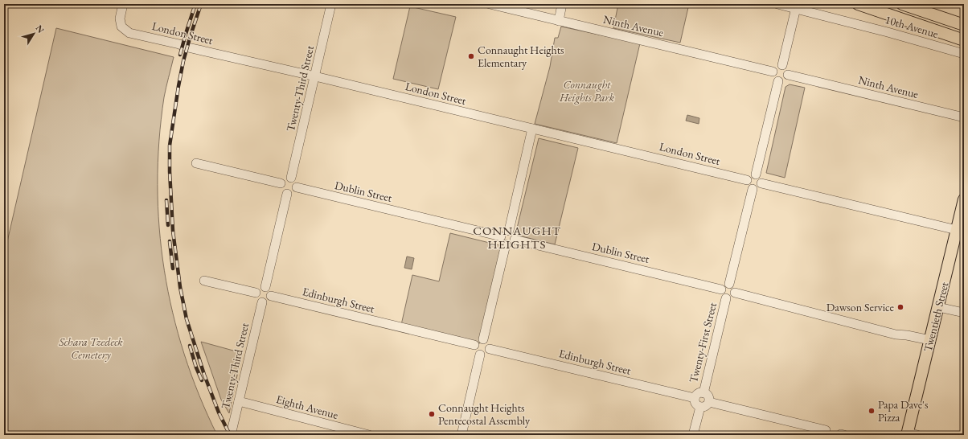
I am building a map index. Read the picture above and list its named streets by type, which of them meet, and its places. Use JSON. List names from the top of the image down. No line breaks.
{"streets":{"main road":["Twentieth Street"],"street":["Ninth Avenue","10th Avenue","London Street","Twenty-Third Street","Dublin Street","Edinburgh Street","Twenty-First Street","Eighth Avenue"]},"crossings":[["London Street","Twenty-Third Street"],["Twenty-Third Street","Dublin Street"],["Twenty-Third Street","Edinburgh Street"],["Twenty-Third Street","Eighth Avenue"],["Dublin Street","Twenty-First Street"],["Edinburgh Street","Twenty-First Street"]],"districts":["CONNAUGHT HEIGHTS"],"parks":["Connaught Heights Park","Schara Tzedeck Cemetery"],"places":["Connaught Heights Elementary","Dawson Service","Papa Dave's Pizza","Connaught Heights Pentecostal Assembly"],"north":"top right"}
